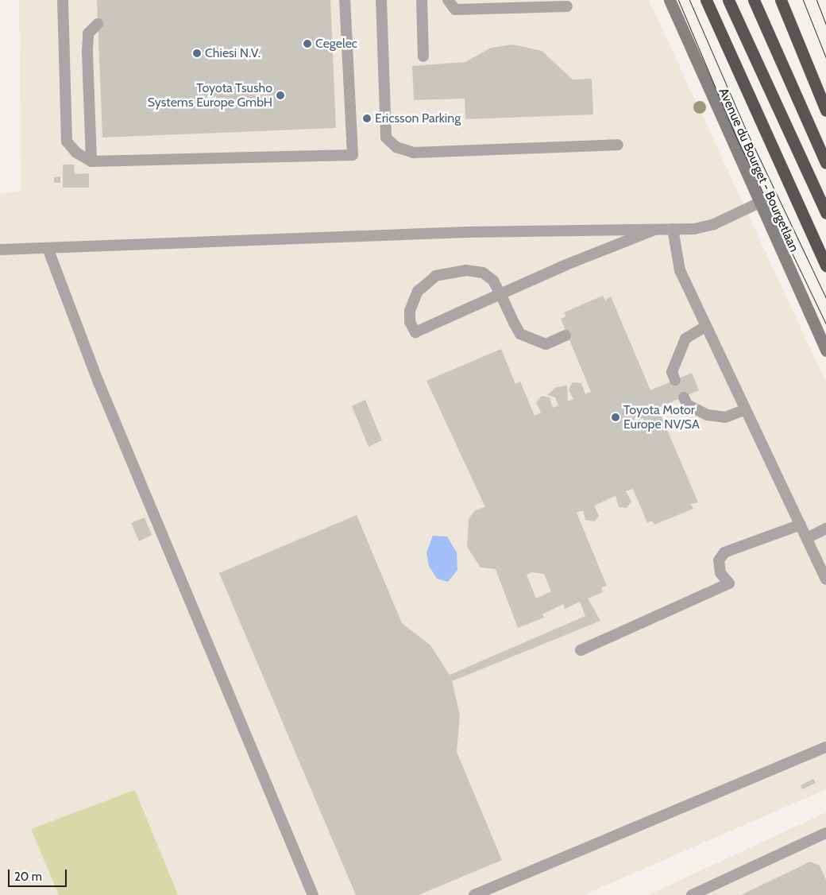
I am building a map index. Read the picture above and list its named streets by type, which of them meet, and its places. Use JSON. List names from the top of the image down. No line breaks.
{"streets":{"street":["Avenue du Bourget - Bourgetlaan"]},"places":["Cegelec","Chiesi N.V.","Toyota Tsusho Systems Europe GmbH","Ericsson Parking","Toyota Motor Europe NV/SA"],"scale_bar":"20 m"}
